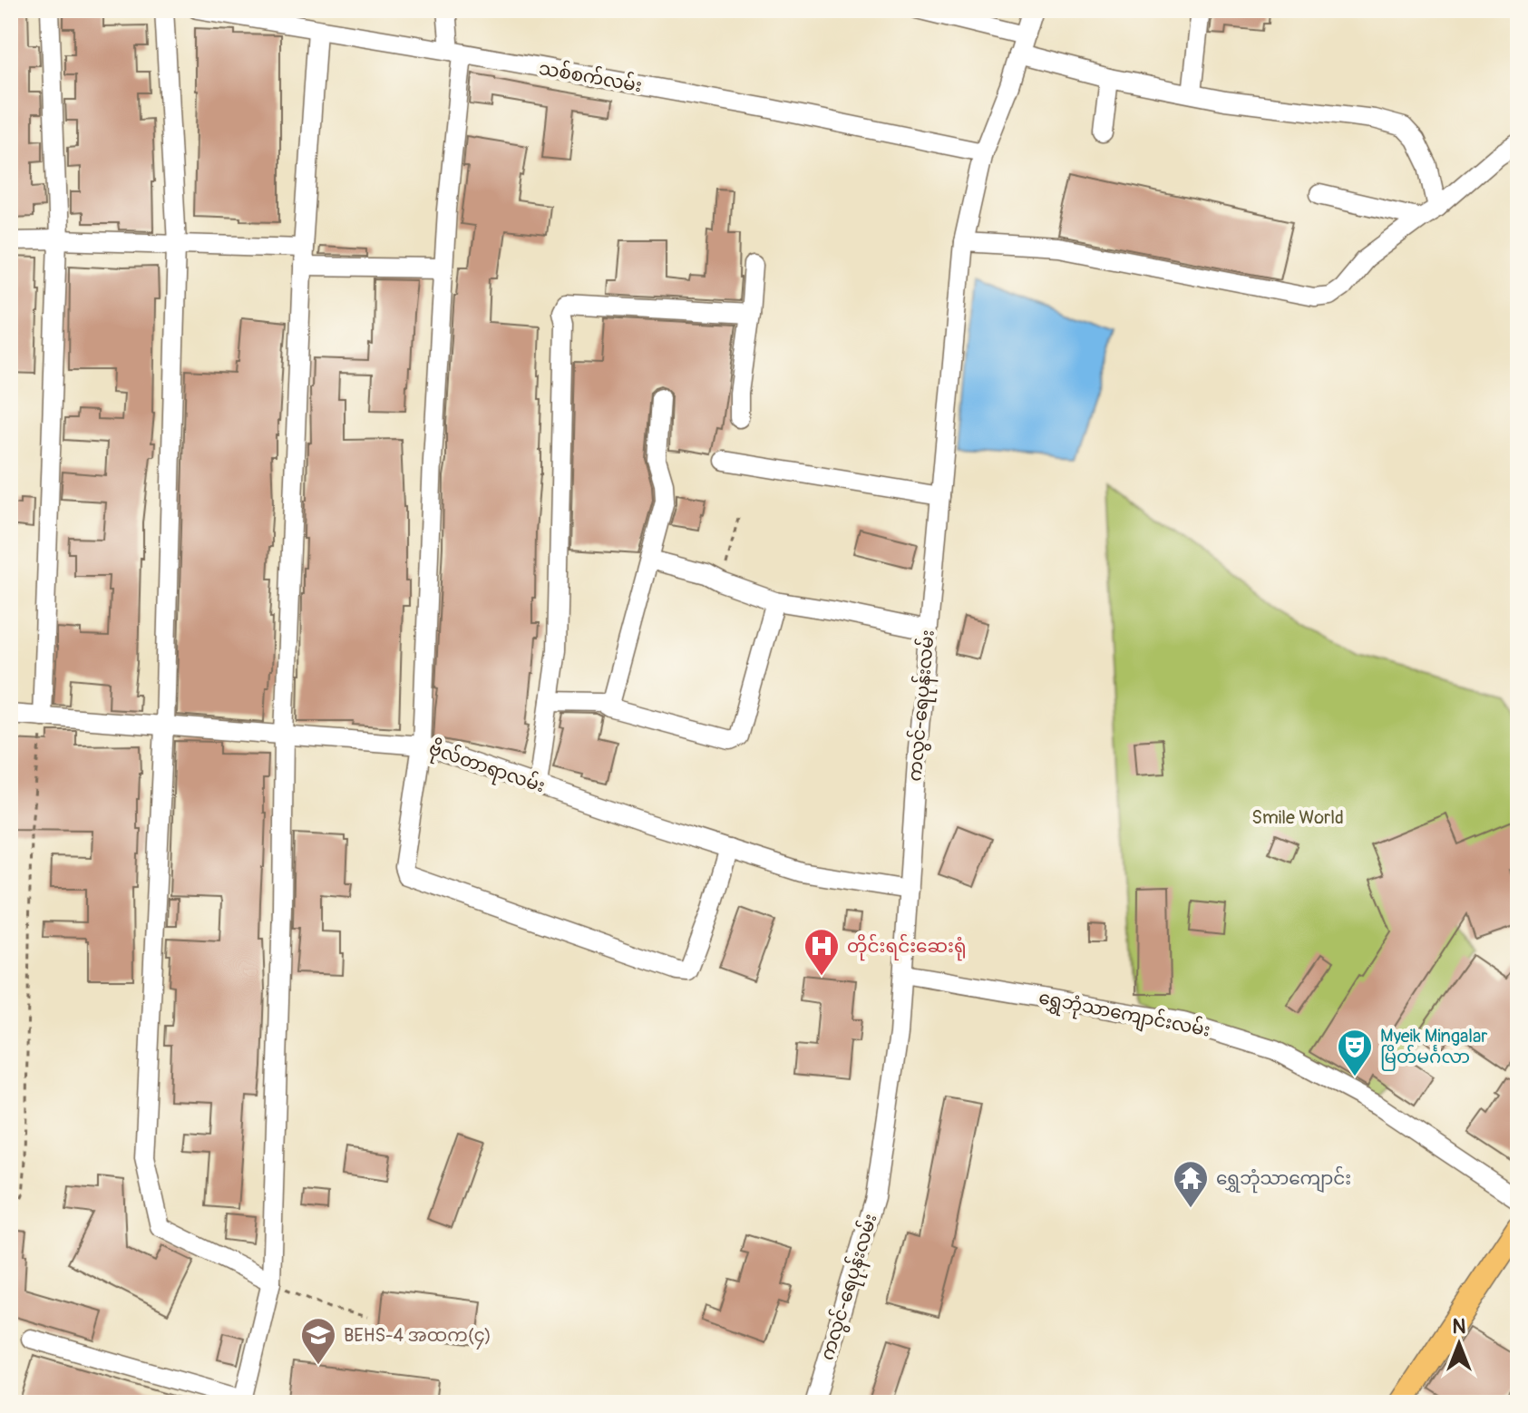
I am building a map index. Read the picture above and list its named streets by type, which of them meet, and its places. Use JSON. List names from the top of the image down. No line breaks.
{"streets":{"street":["သစ်စက်လမ်း","ကလွင်-ရေပုန်းလမ်း","ဗိုလ်တာရာလမ်း","ရွှေဘုံသာကျောင်းလမ်း"]},"crossings":[["သစ်စက်လမ်း","ကလွင်-ရေပုန်းလမ်း"],["ကလွင်-ရေပုန်းလမ်း","ဗိုလ်တာရာလမ်း"],["ကလွင်-ရေပုန်းလမ်း","ရွှေဘုံသာကျောင်းလမ်း"]],"parks":["Smile World"],"places":{"hospital":["တိုင်းရင်းဆေးရုံ"],"theatre":["Myeik Mingalar မြိတ်မင်္ဂလာ"],"temple":["ရွှေဘုံသာကျောင်း"],"school or university":["BEHS-4 အထက(၄)"]},"north":"top"}
